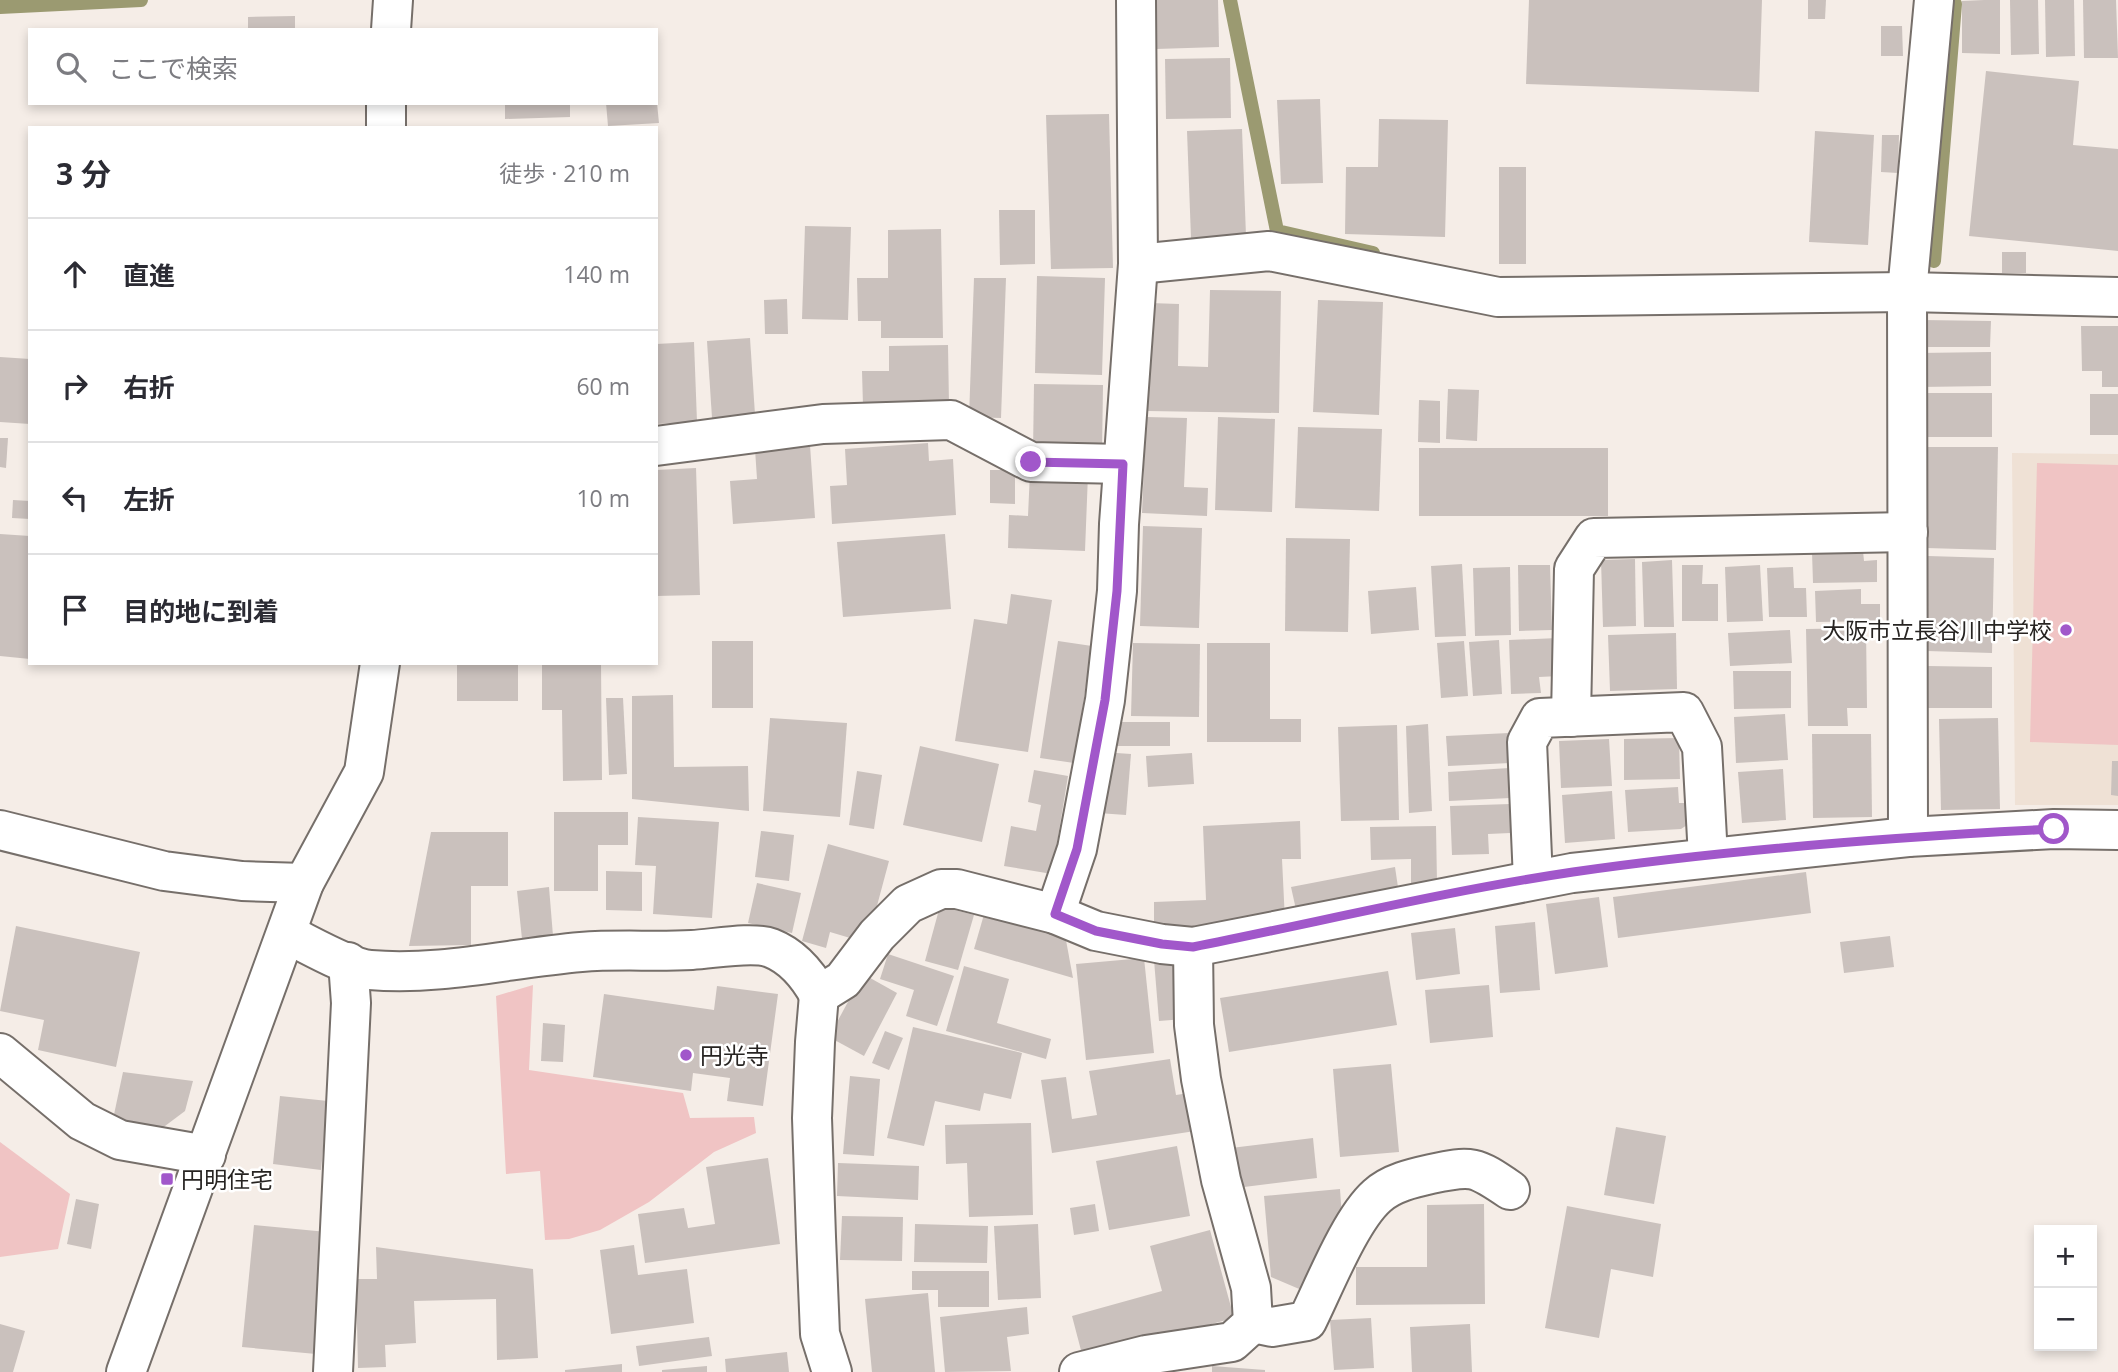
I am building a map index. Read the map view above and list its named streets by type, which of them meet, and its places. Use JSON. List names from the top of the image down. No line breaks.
{"places":{"other":["大阪市立長谷川中学校","円光寺"],"transit":["円明住宅"]},"page":{"search":"ここで検索","heading":["3 分","徒歩 · 210 m"],"list":[["直進","140 m"],["右折","60 m"],["左折","10 m"],"目的地に到着"],"map_buttons":["+","−"]}}
